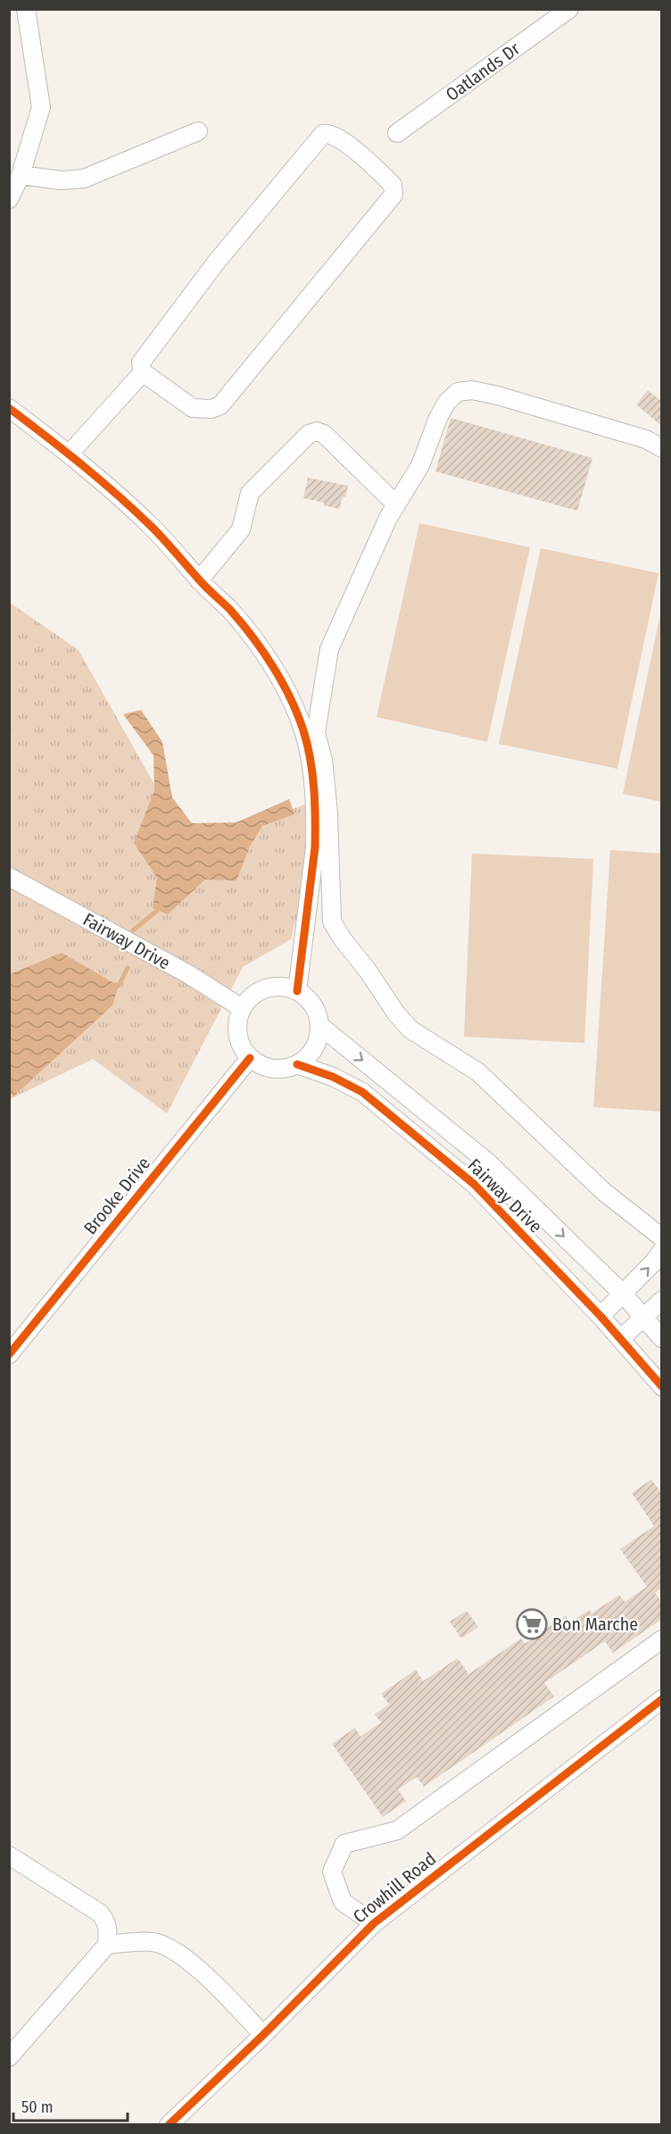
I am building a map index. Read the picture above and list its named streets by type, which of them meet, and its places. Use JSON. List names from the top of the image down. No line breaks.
{"streets":{"street":["Oatlands Dr","Fairway Drive","Brooke Drive","Crowhill Road"]},"crossings":[["Fairway Drive","Brooke Drive"]],"places":{"supermarket":["Bon Marche"]},"scale_bar":"50 m"}
